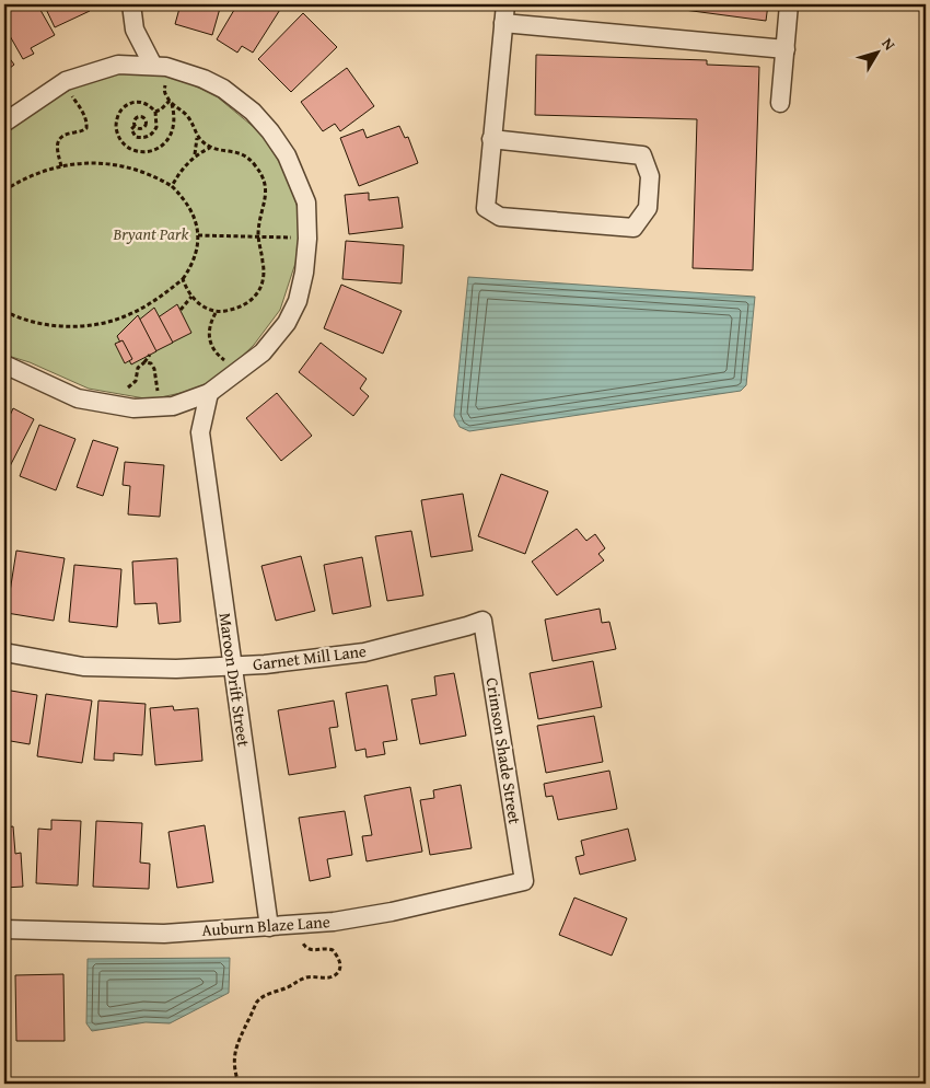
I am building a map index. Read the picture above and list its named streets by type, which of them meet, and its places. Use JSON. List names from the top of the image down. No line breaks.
{"streets":{"street":["Garnet Mill Lane","Maroon Drift Street","Crimson Shade Street","Auburn Blaze Lane"]},"crossings":[["Garnet Mill Lane","Maroon Drift Street"],["Garnet Mill Lane","Crimson Shade Street"],["Maroon Drift Street","Auburn Blaze Lane"],["Crimson Shade Street","Auburn Blaze Lane"]],"parks":["Bryant Park"],"north":"top right"}
